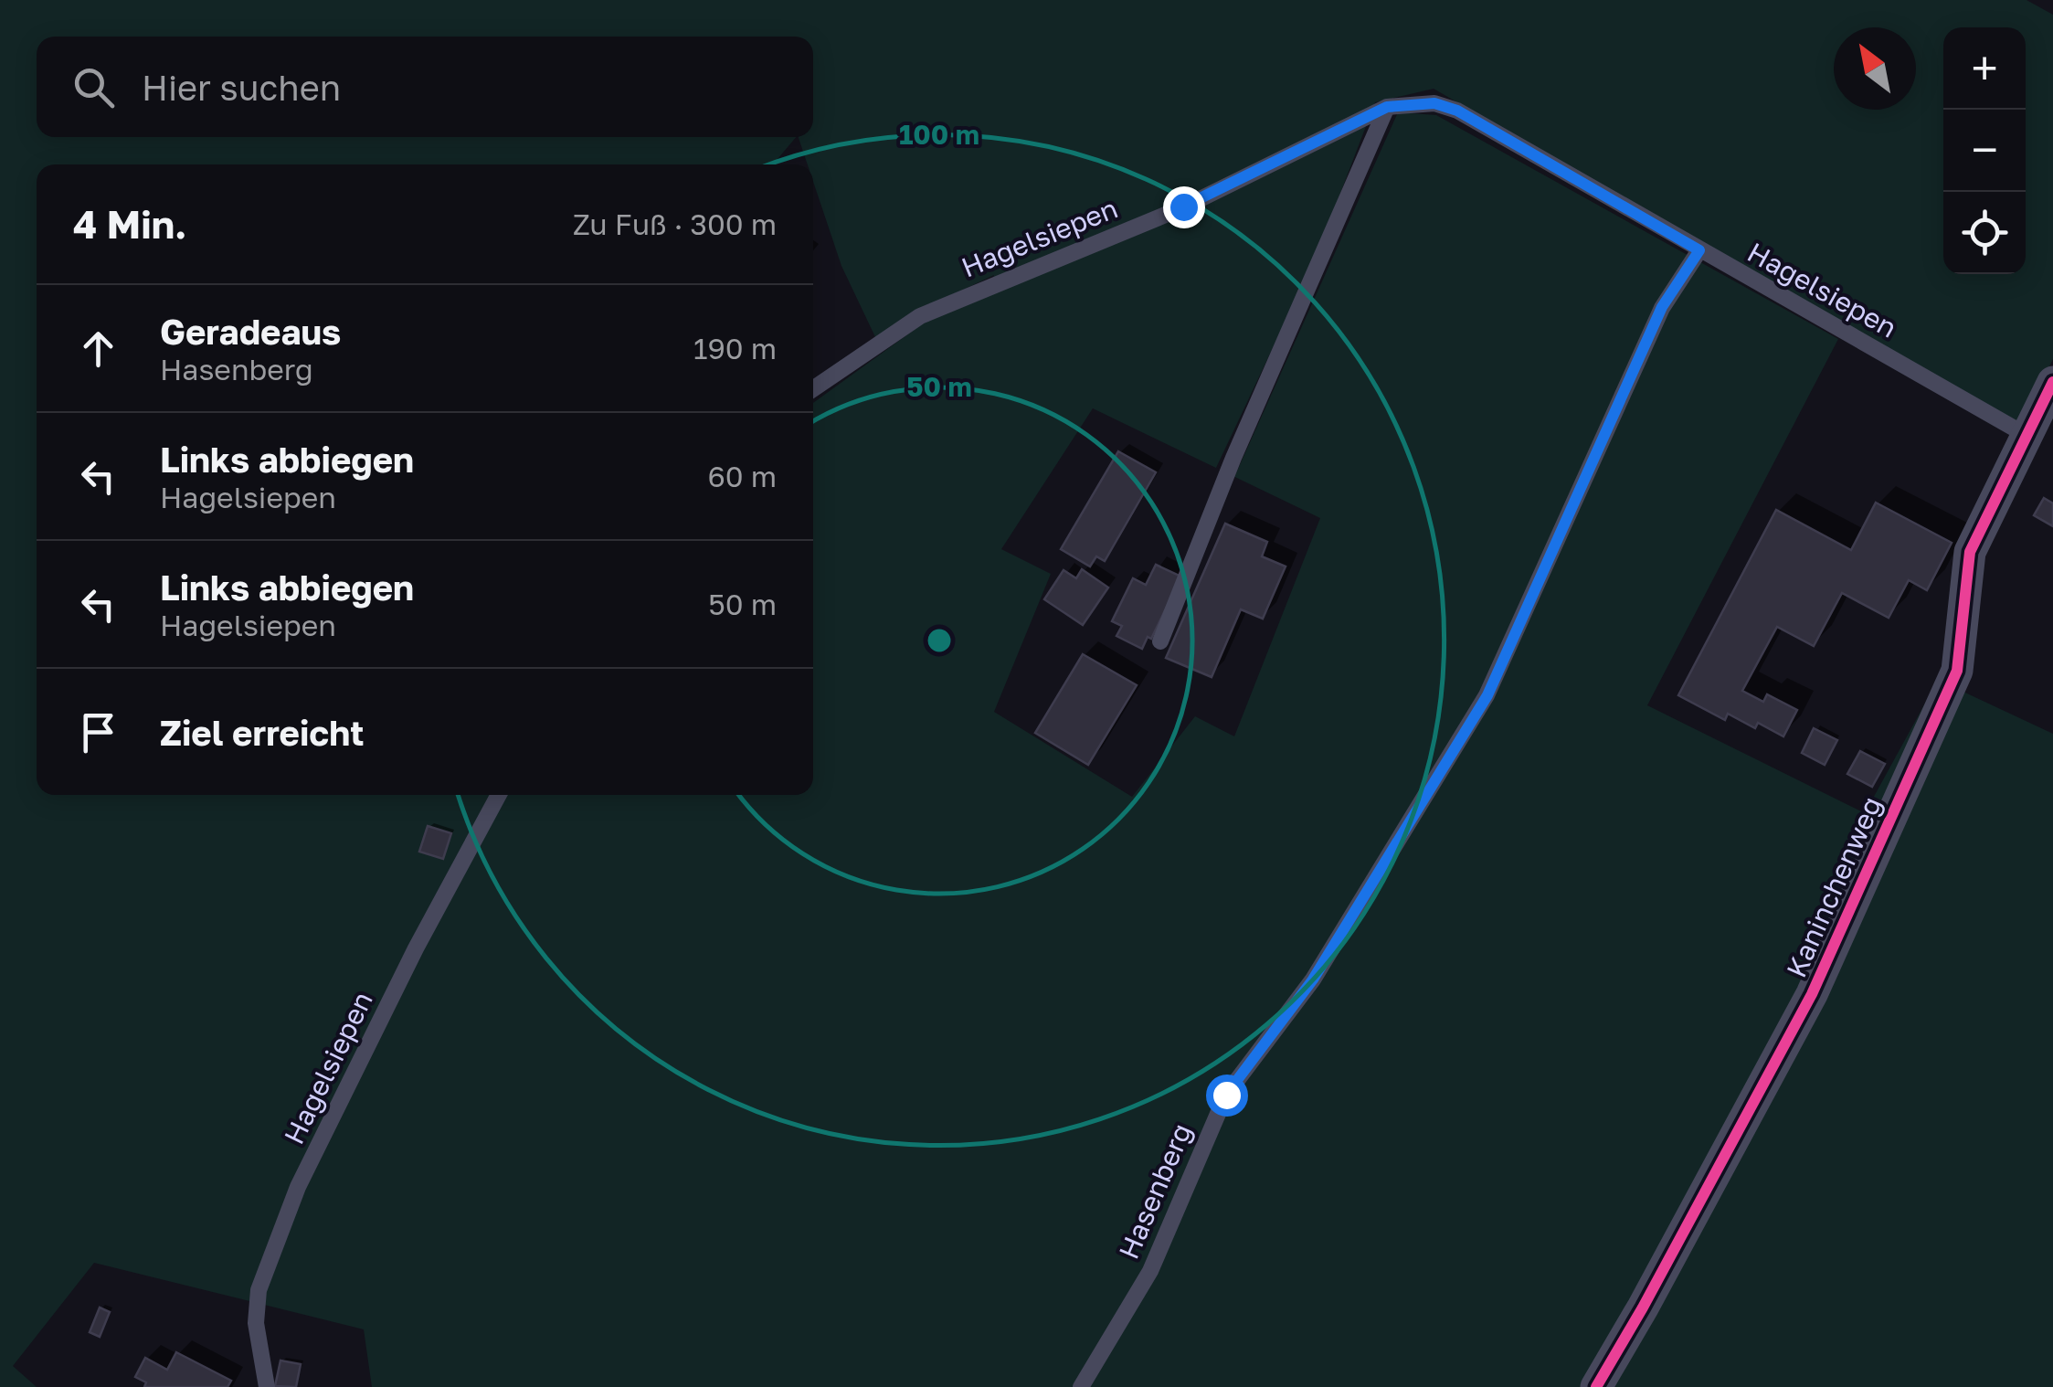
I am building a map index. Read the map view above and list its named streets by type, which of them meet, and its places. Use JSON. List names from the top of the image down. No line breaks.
{"streets":{"street":["Kaninchenweg"],"lane":["Hagelsiepen","Hasenberg"]},"crossings":[["Hagelsiepen","Kaninchenweg"],["Hagelsiepen","Hasenberg"]],"north":"top left","page":{"map_buttons":["+","−"],"search":"Hier suchen","heading":["4 Min.","Zu Fuß · 300 m"],"list":[["Geradeaus","Hasenberg","190 m"],["Links abbiegen","Hagelsiepen","60 m"],["Links abbiegen","Hagelsiepen","50 m"],"Ziel erreicht"]},"rings":["100 m","50 m"]}
